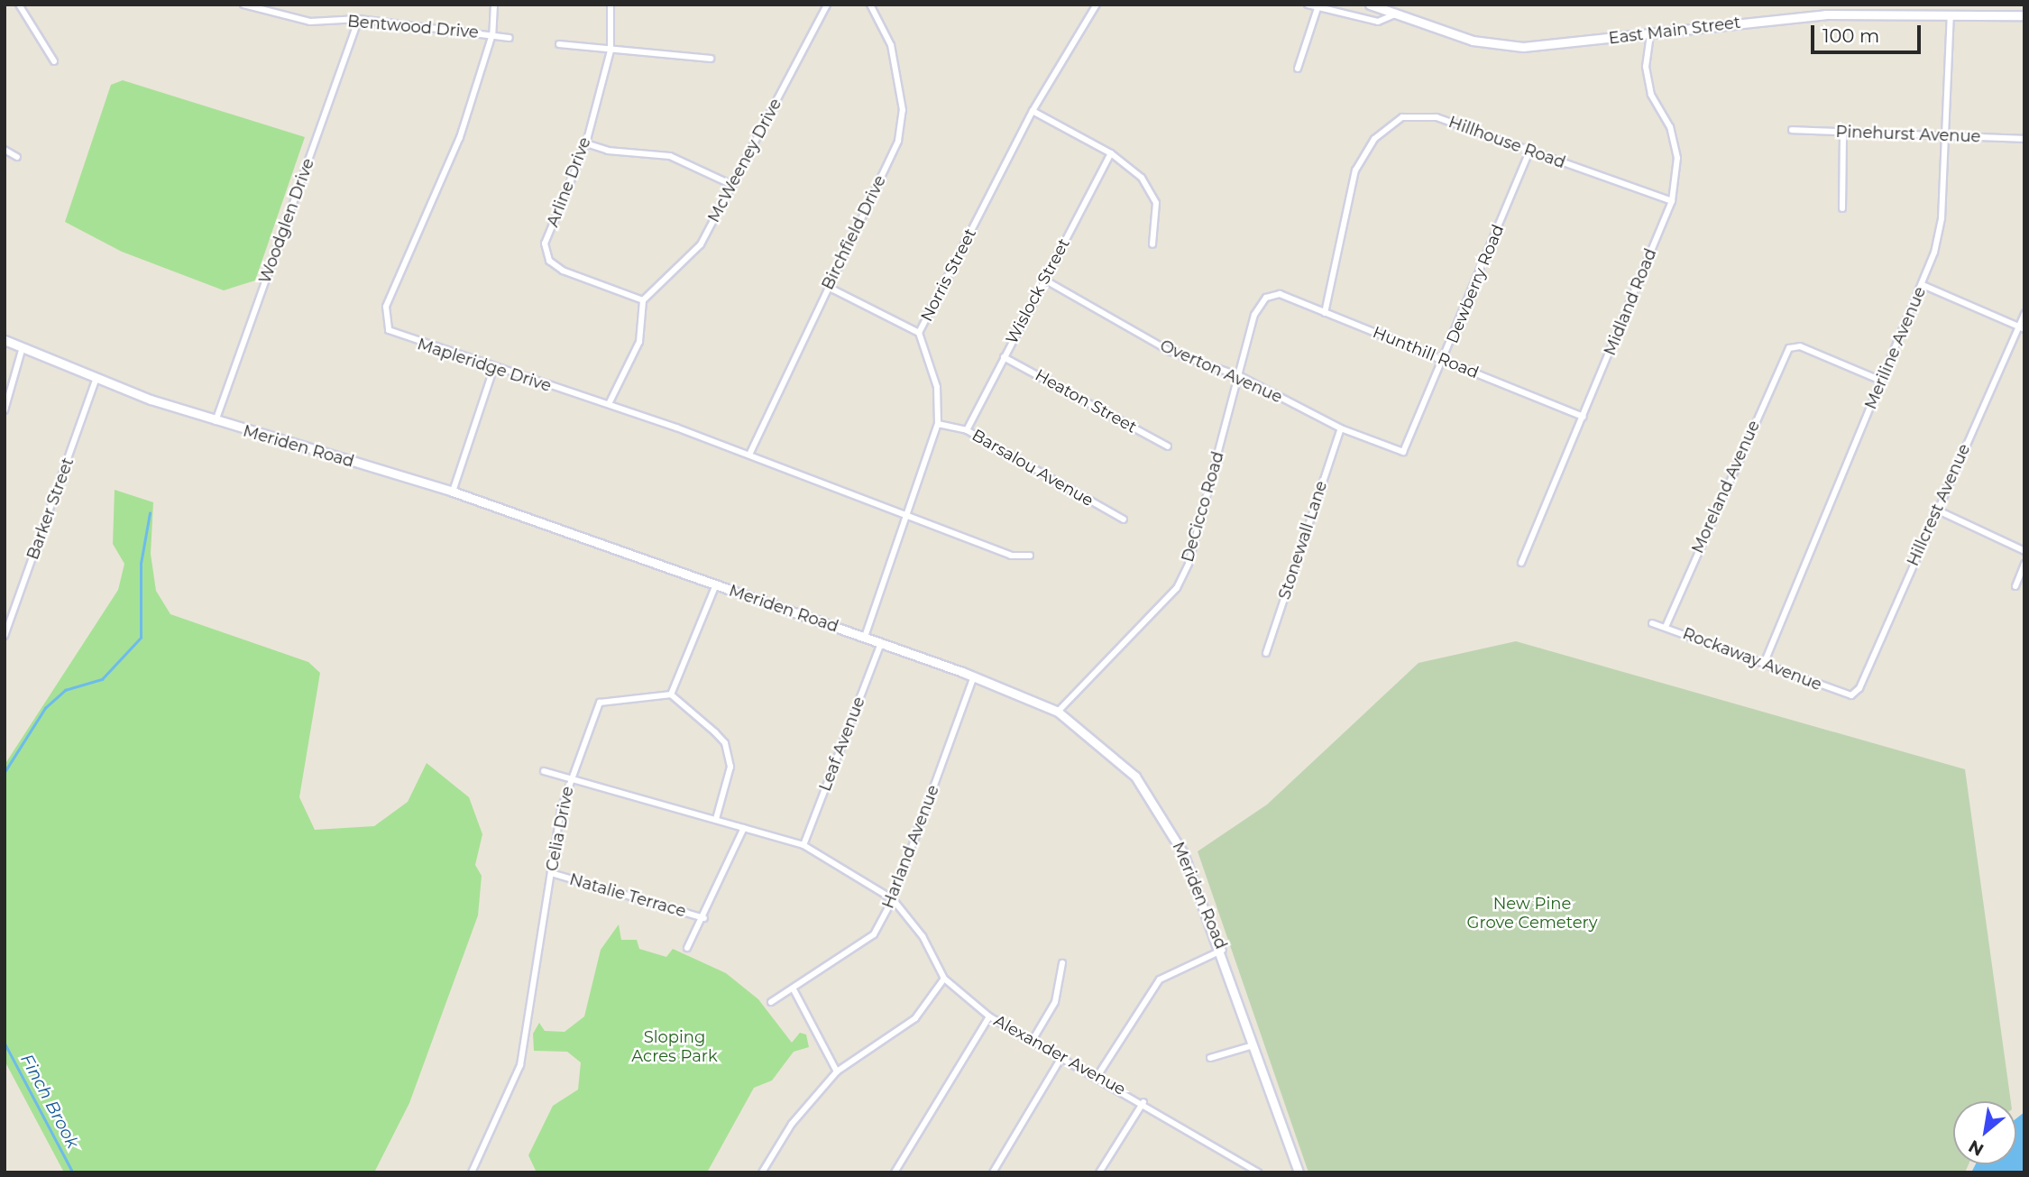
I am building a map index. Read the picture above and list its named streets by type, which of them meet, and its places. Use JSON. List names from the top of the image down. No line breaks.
{"streets":{"main road":["East Main Street","Meriden Road"],"street":["Bentwood Drive","Pinehurst Avenue","Hillhouse Road","McWeeney Drive","Arline Drive","Woodglen Drive","Birchfield Drive","Norris Street","Dewberry Road","Wislock Street","Midland Road","Meriline Avenue","Hunthill Road","Mapleridge Drive","Overton Avenue","Heaton Street","Barsalou Avenue","Moreland Avenue","Hillcrest Avenue","DeCicco Road","Barker Street","Stonewall Lane","Rockaway Avenue","Leaf Avenue","Celia Drive","Harland Avenue","Natalie Terrace","Alexander Avenue"]},"crossings":[["Bentwood Drive","Woodglen Drive"],["Bentwood Drive","Mapleridge Drive"],["East Main Street","Midland Road"],["East Main Street","Meriline Avenue"],["Pinehurst Avenue","Meriline Avenue"],["Hillhouse Road","Dewberry Road"],["Hillhouse Road","Midland Road"],["Hillhouse Road","Hunthill Road"],["McWeeney Drive","Arline Drive"],["Woodglen Drive","Meriden Road"],["Birchfield Drive","Mapleridge Drive"],["Norris Street","Mapleridge Drive"],["Norris Street","Meriden Road"],["Norris Street","Barsalou Avenue"],["Dewberry Road","Hunthill Road"],["Dewberry Road","Overton Avenue"],["Wislock Street","Overton Avenue"],["Wislock Street","Heaton Street"],["Wislock Street","Barsalou Avenue"],["Midland Road","Hunthill Road"],["Meriline Avenue","Moreland Avenue"],["Meriline Avenue","Rockaway Avenue"],["Hunthill Road","DeCicco Road"],["Overton Avenue","DeCicco Road"],["Overton Avenue","Stonewall Lane"],["Meriden Road","DeCicco Road"],["Meriden Road","Barker Street"],["Meriden Road","Leaf Avenue"],["Meriden Road","Harland Avenue"],["Moreland Avenue","Rockaway Avenue"],["Hillcrest Avenue","Rockaway Avenue"],["Leaf Avenue","Alexander Avenue"],["Celia Drive","Natalie Terrace"],["Celia Drive","Alexander Avenue"],["Harland Avenue","Alexander Avenue"]],"water":["Finch Brook"],"parks":["New Pine Grove Cemetery","Sloping Acres Park"],"scale_bar":"100 m","north":"bottom left"}
